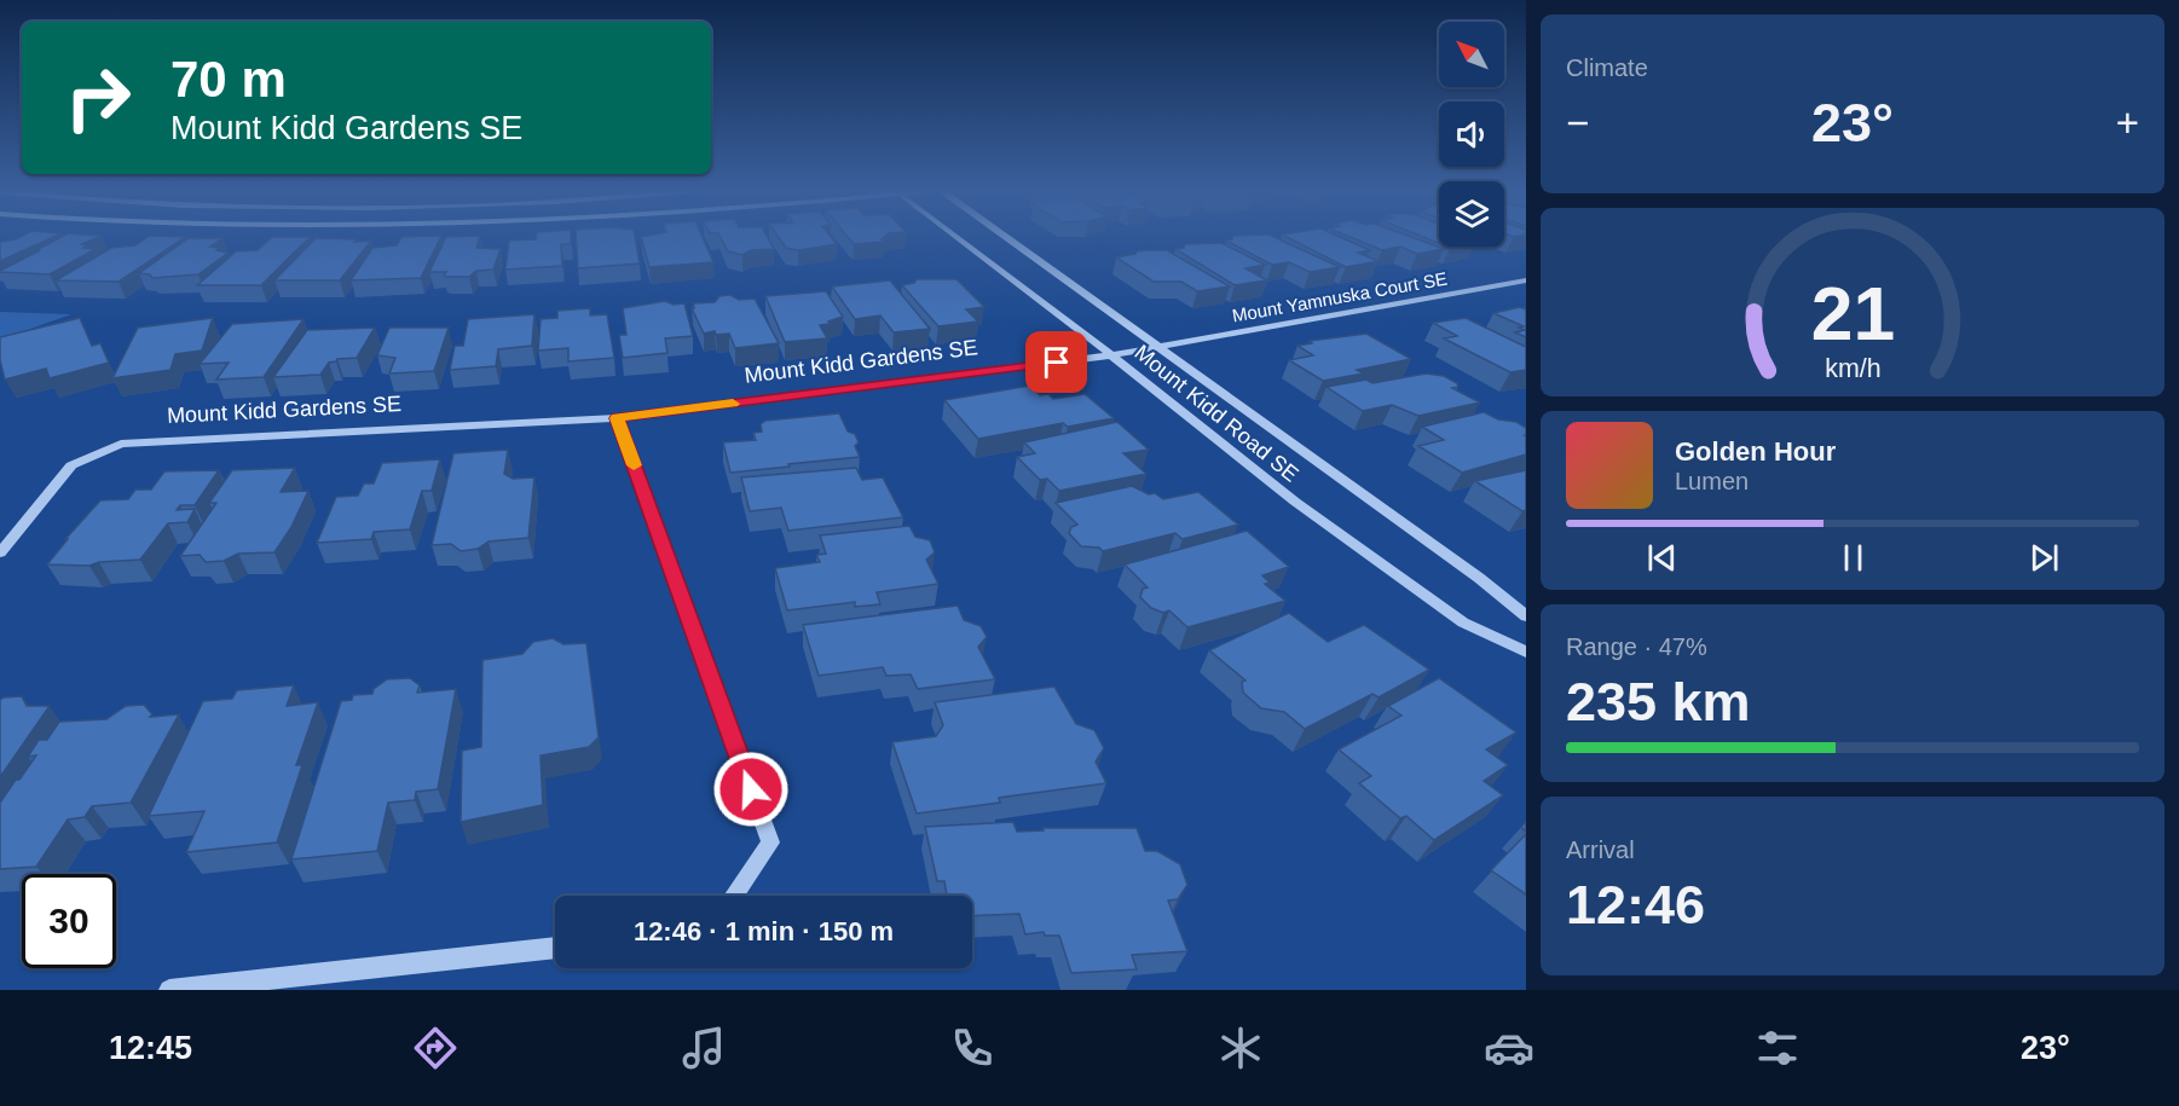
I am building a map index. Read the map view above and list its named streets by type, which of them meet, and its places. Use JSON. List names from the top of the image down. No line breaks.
{"streets":{"street":["Mount Yamnuska Court SE","Mount Kidd Gardens SE","Mount Kidd Road SE"]},"crossings":[["Mount Yamnuska Court SE","Mount Kidd Gardens SE"],["Mount Yamnuska Court SE","Mount Kidd Road SE"],["Mount Kidd Gardens SE","Mount Kidd Road SE"]],"north":"top left","page":{"tile":["Climate",["Range · 47%","235 km"],["Arrival","12:46"]],"turn":["70 m","Mount Kidd Gardens SE"],"heat":["−","23°","+"],"song":["Golden Hour","Lumen"],"limit":"30","trip":"12:46 · 1 min · 150 m","tabs":["12:45","23°"],"gauge":["21","km/h"]}}
